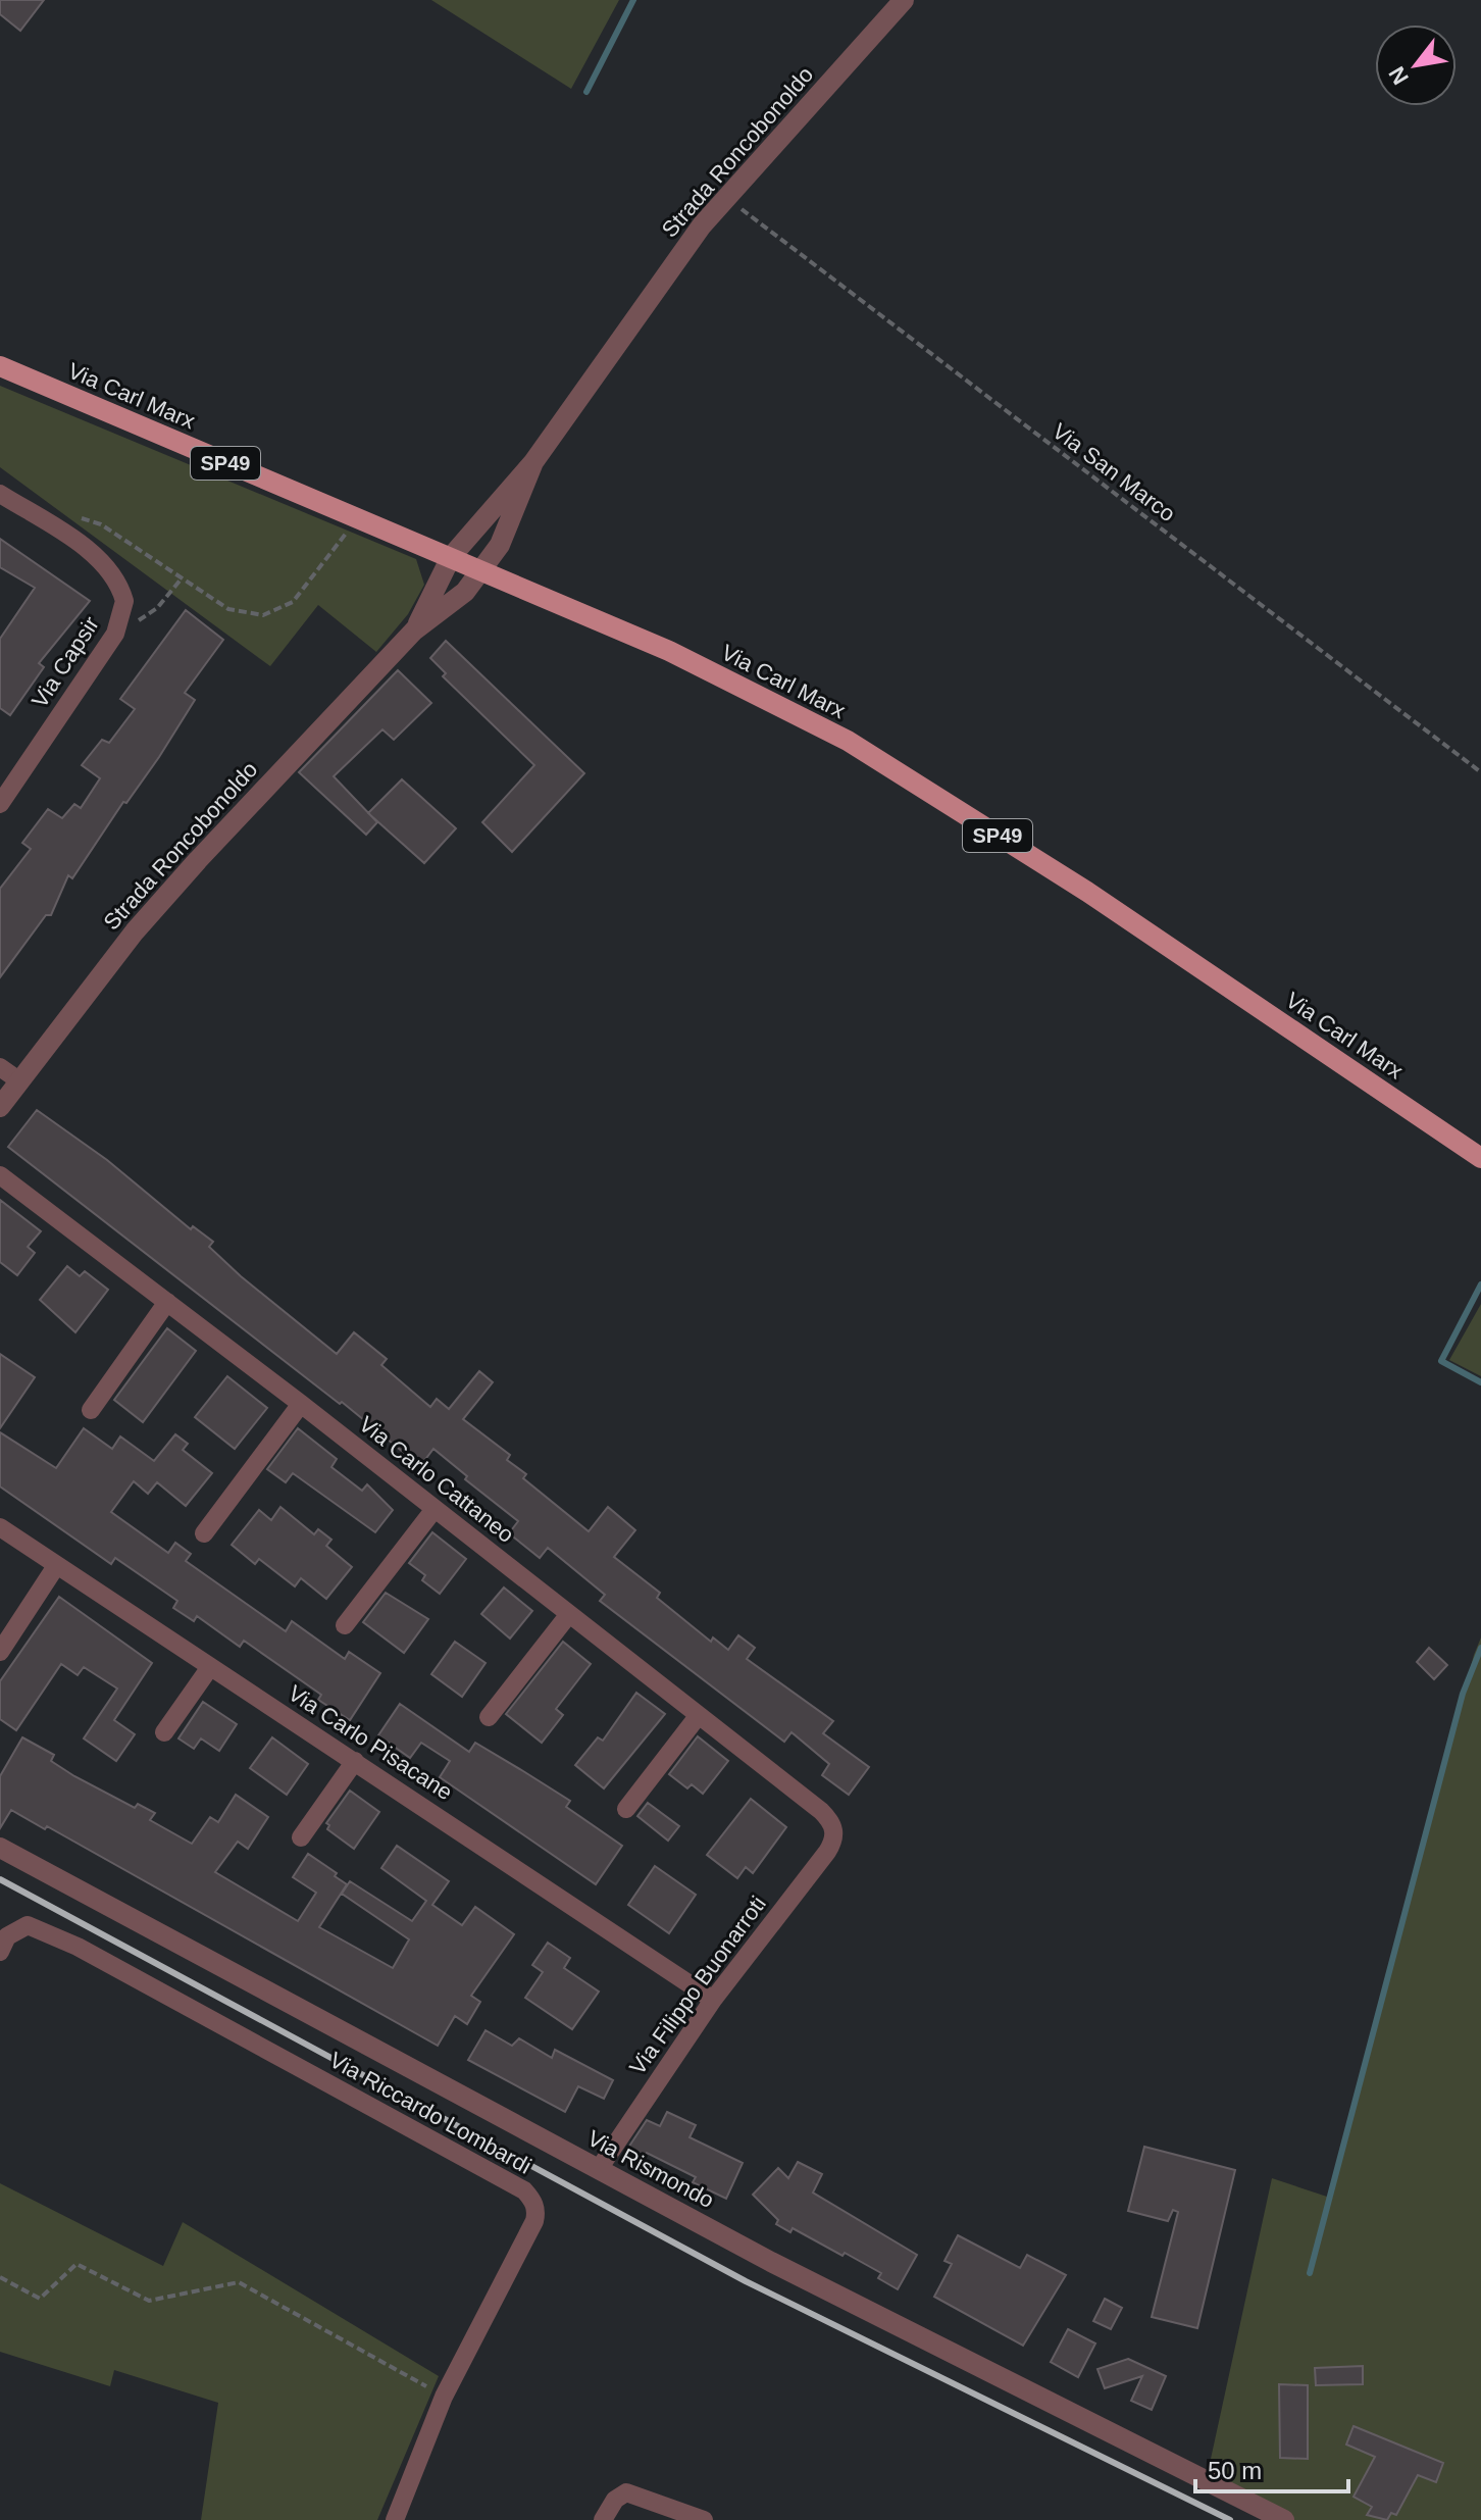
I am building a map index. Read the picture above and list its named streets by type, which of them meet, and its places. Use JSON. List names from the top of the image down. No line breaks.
{"streets":{"main road":["Via Carl Marx","SP49"],"street":["Strada Roncobonoldo","Via Capsir","Via Carlo Cattaneo","Via Carlo Pisacane","Via Filippo Buonarroti","Via Riccardo Lombardi","Via Rismondo"],"path":["Via San Marco"]},"crossings":[["Strada Roncobonoldo","Via Carl Marx"],["Strada Roncobonoldo","Via San Marco"],["Via Carlo Cattaneo","Via Filippo Buonarroti"],["Via Carlo Pisacane","Via Filippo Buonarroti"],["Via Filippo Buonarroti","Via Rismondo"]],"scale_bar":"50 m","north":"bottom left"}
